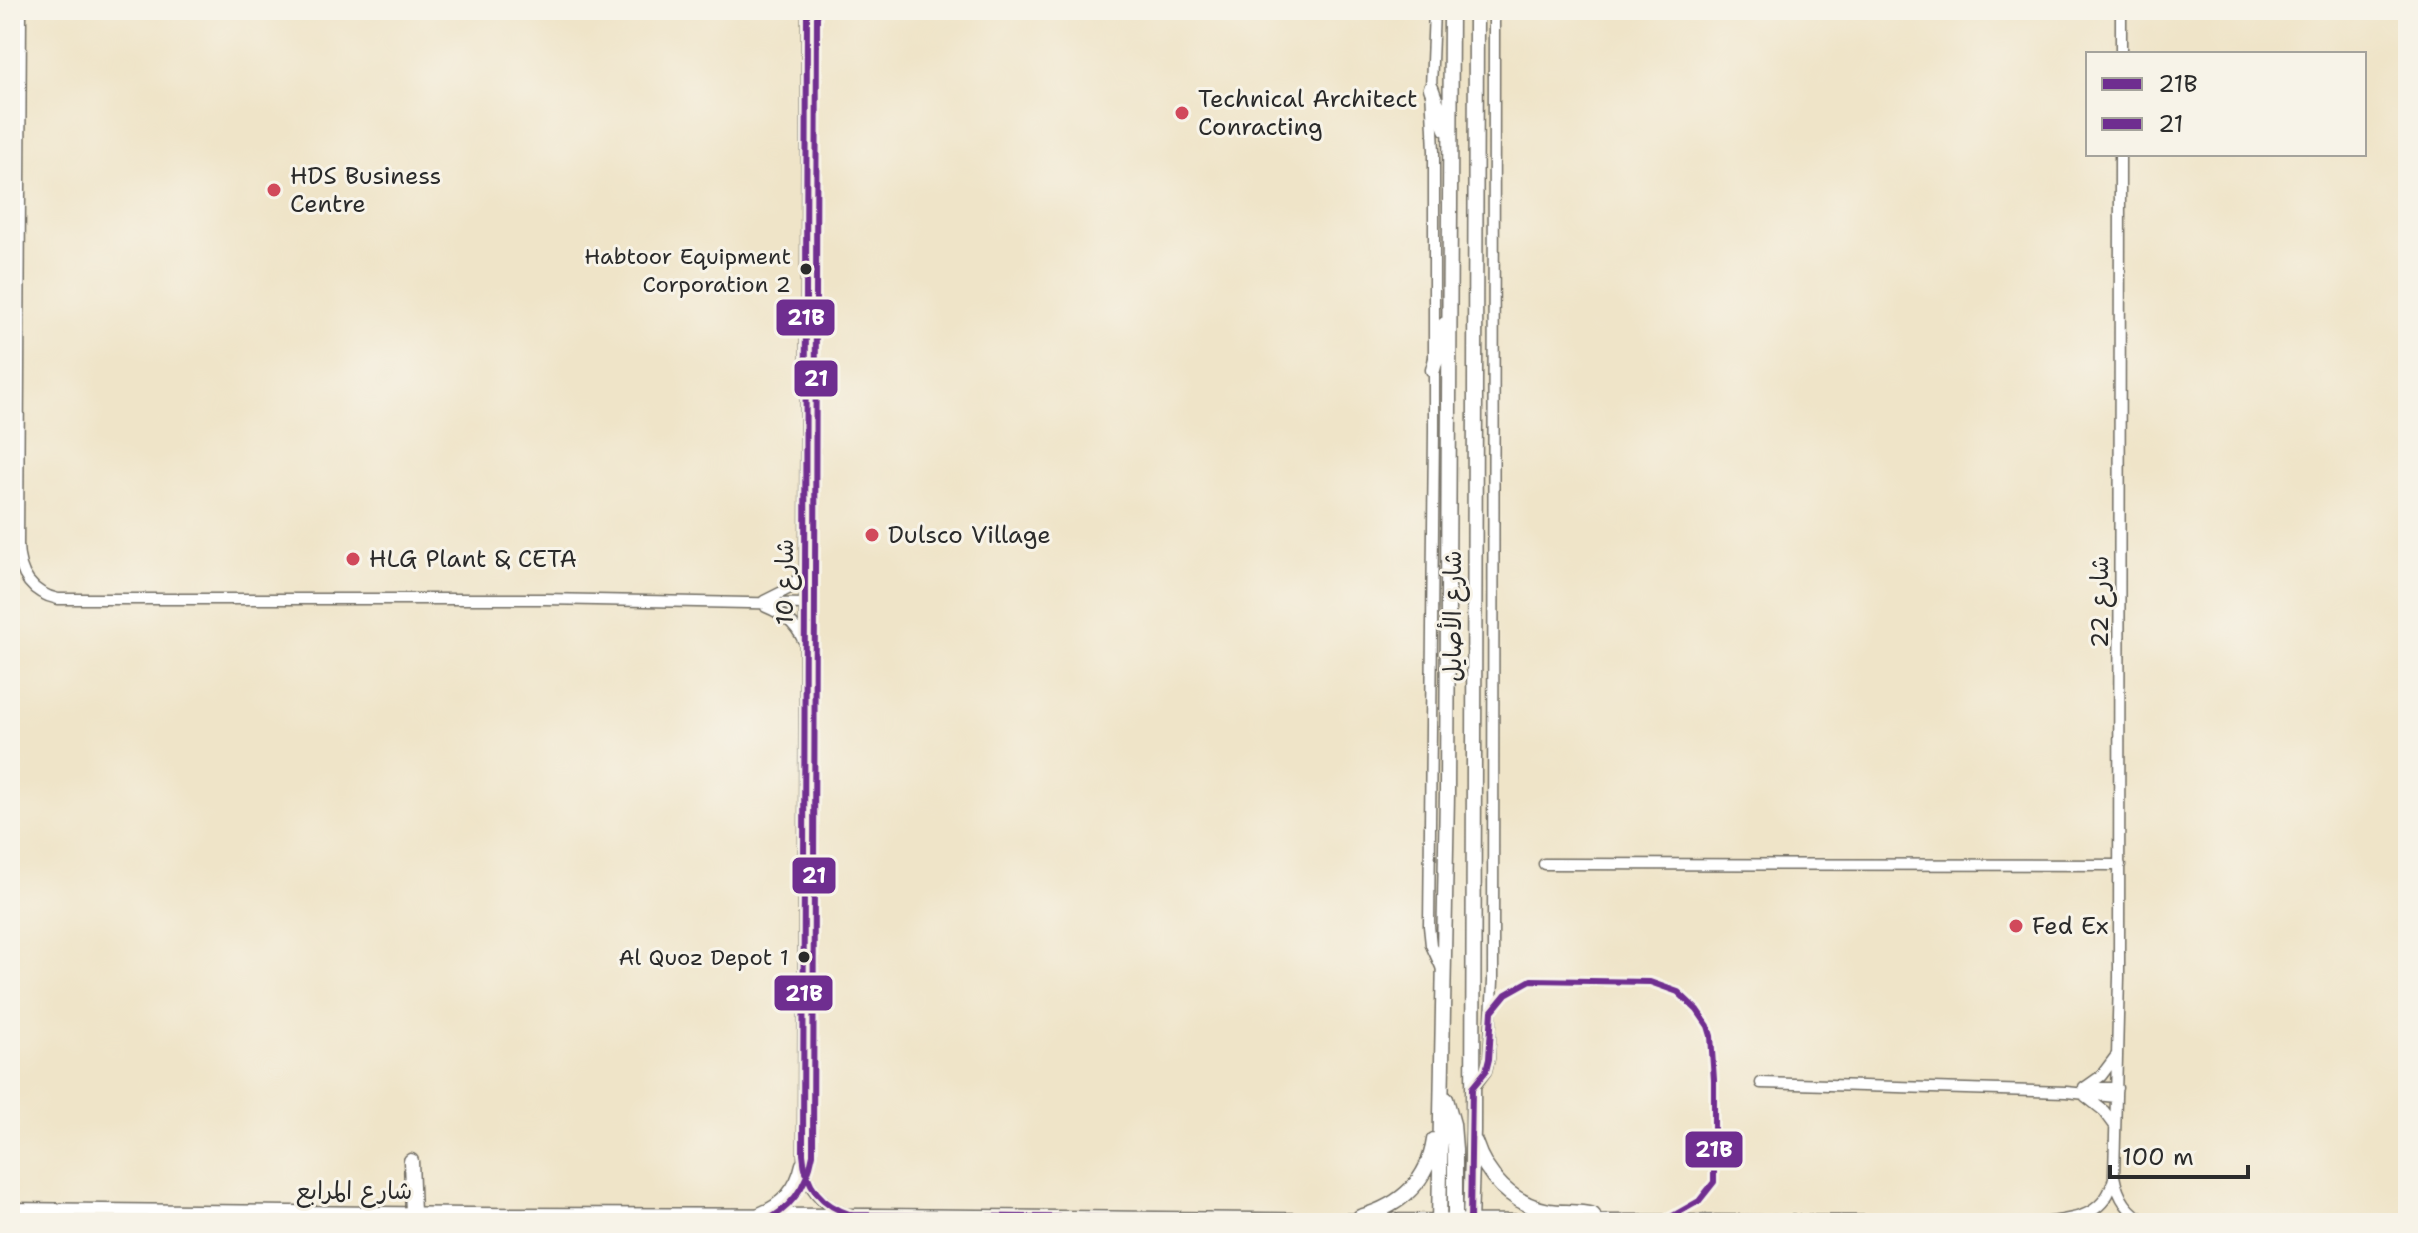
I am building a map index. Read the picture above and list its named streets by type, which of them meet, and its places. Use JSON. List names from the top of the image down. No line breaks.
{"streets":{"main road":["شارع الأصايل","شارع المرابع"],"street":["شارع 10","شارع 22"]},"crossings":[["شارع 10","شارع المرابع"],["شارع الأصايل","شارع المرابع"]],"places":["Technical Architect Conracting","HDS Business Centre","Habtoor Equipment Corporation 2","Dulsco Village","HLG Plant & CETA","Fed Ex","Al Quoz Depot 1"],"lines":["transit line 21B","transit line 21"],"legend":["21B","21"],"scale_bar":"100 m"}
